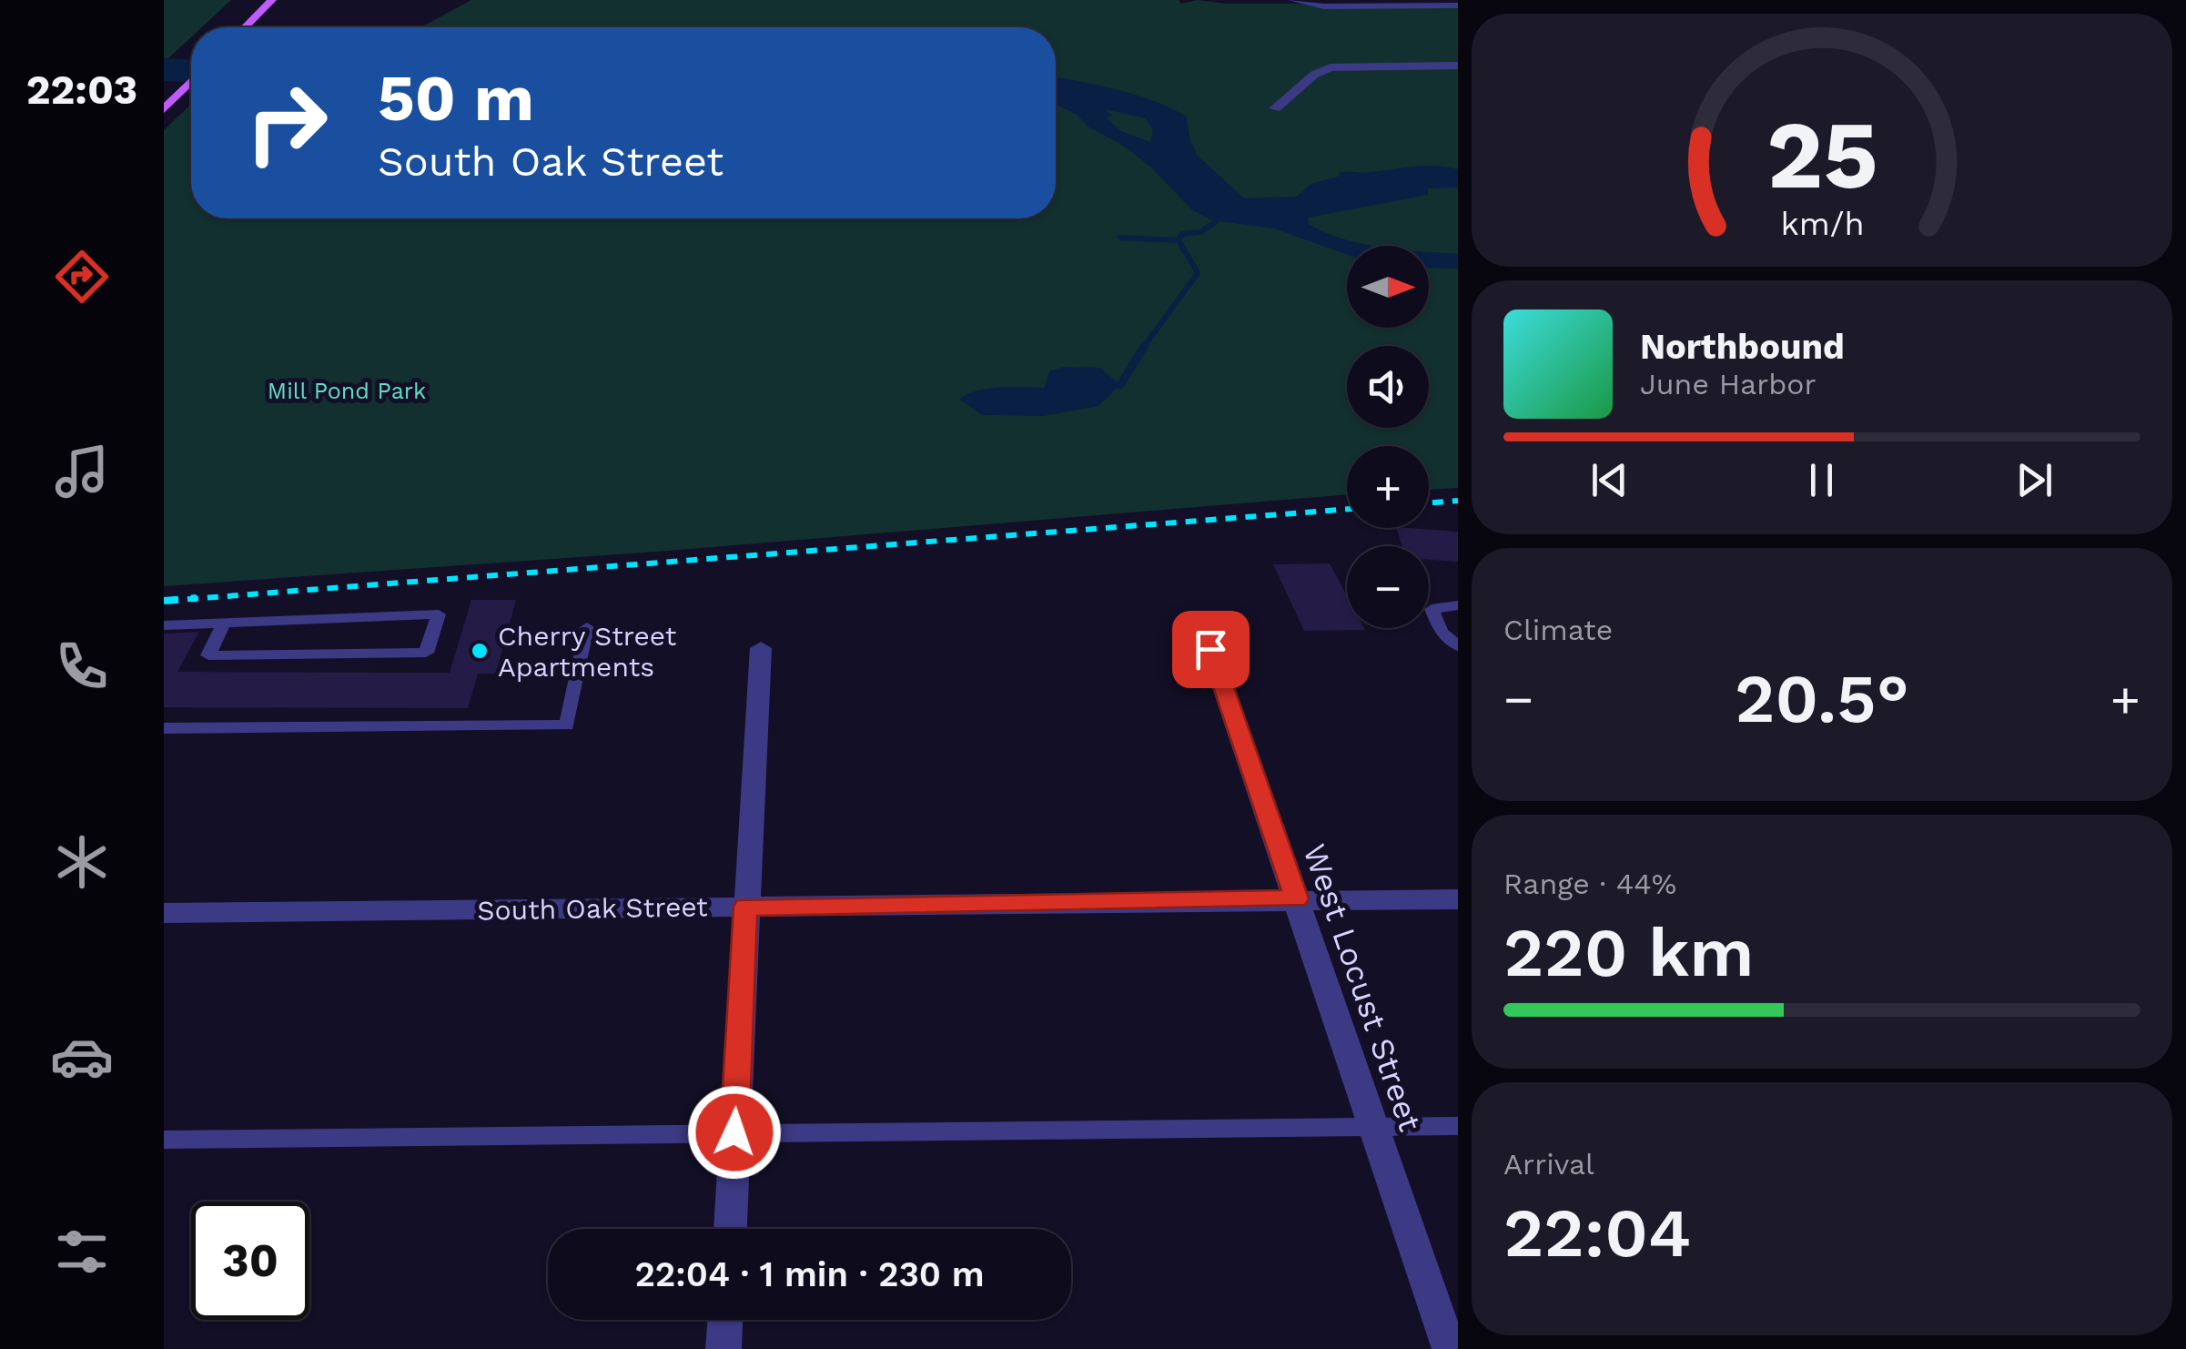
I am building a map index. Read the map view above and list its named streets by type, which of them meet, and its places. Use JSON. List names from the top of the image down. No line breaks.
{"streets":{"street":["South Oak Street","West Locust Street"]},"crossings":[["South Oak Street","West Locust Street"]],"parks":["Mill Pond Park"],"places":["Cherry Street Apartments"],"north":"right","page":{"tabs":"22:03","turn":["50 m","South Oak Street"],"map_buttons":["+","−"],"song":["Northbound","June Harbor"],"tile":["Climate",["Range · 44%","220 km"],["Arrival","22:04"]],"heat":["−","20.5°","+"],"limit":"30","trip":"22:04 · 1 min · 230 m","gauge":["25","km/h"]}}
